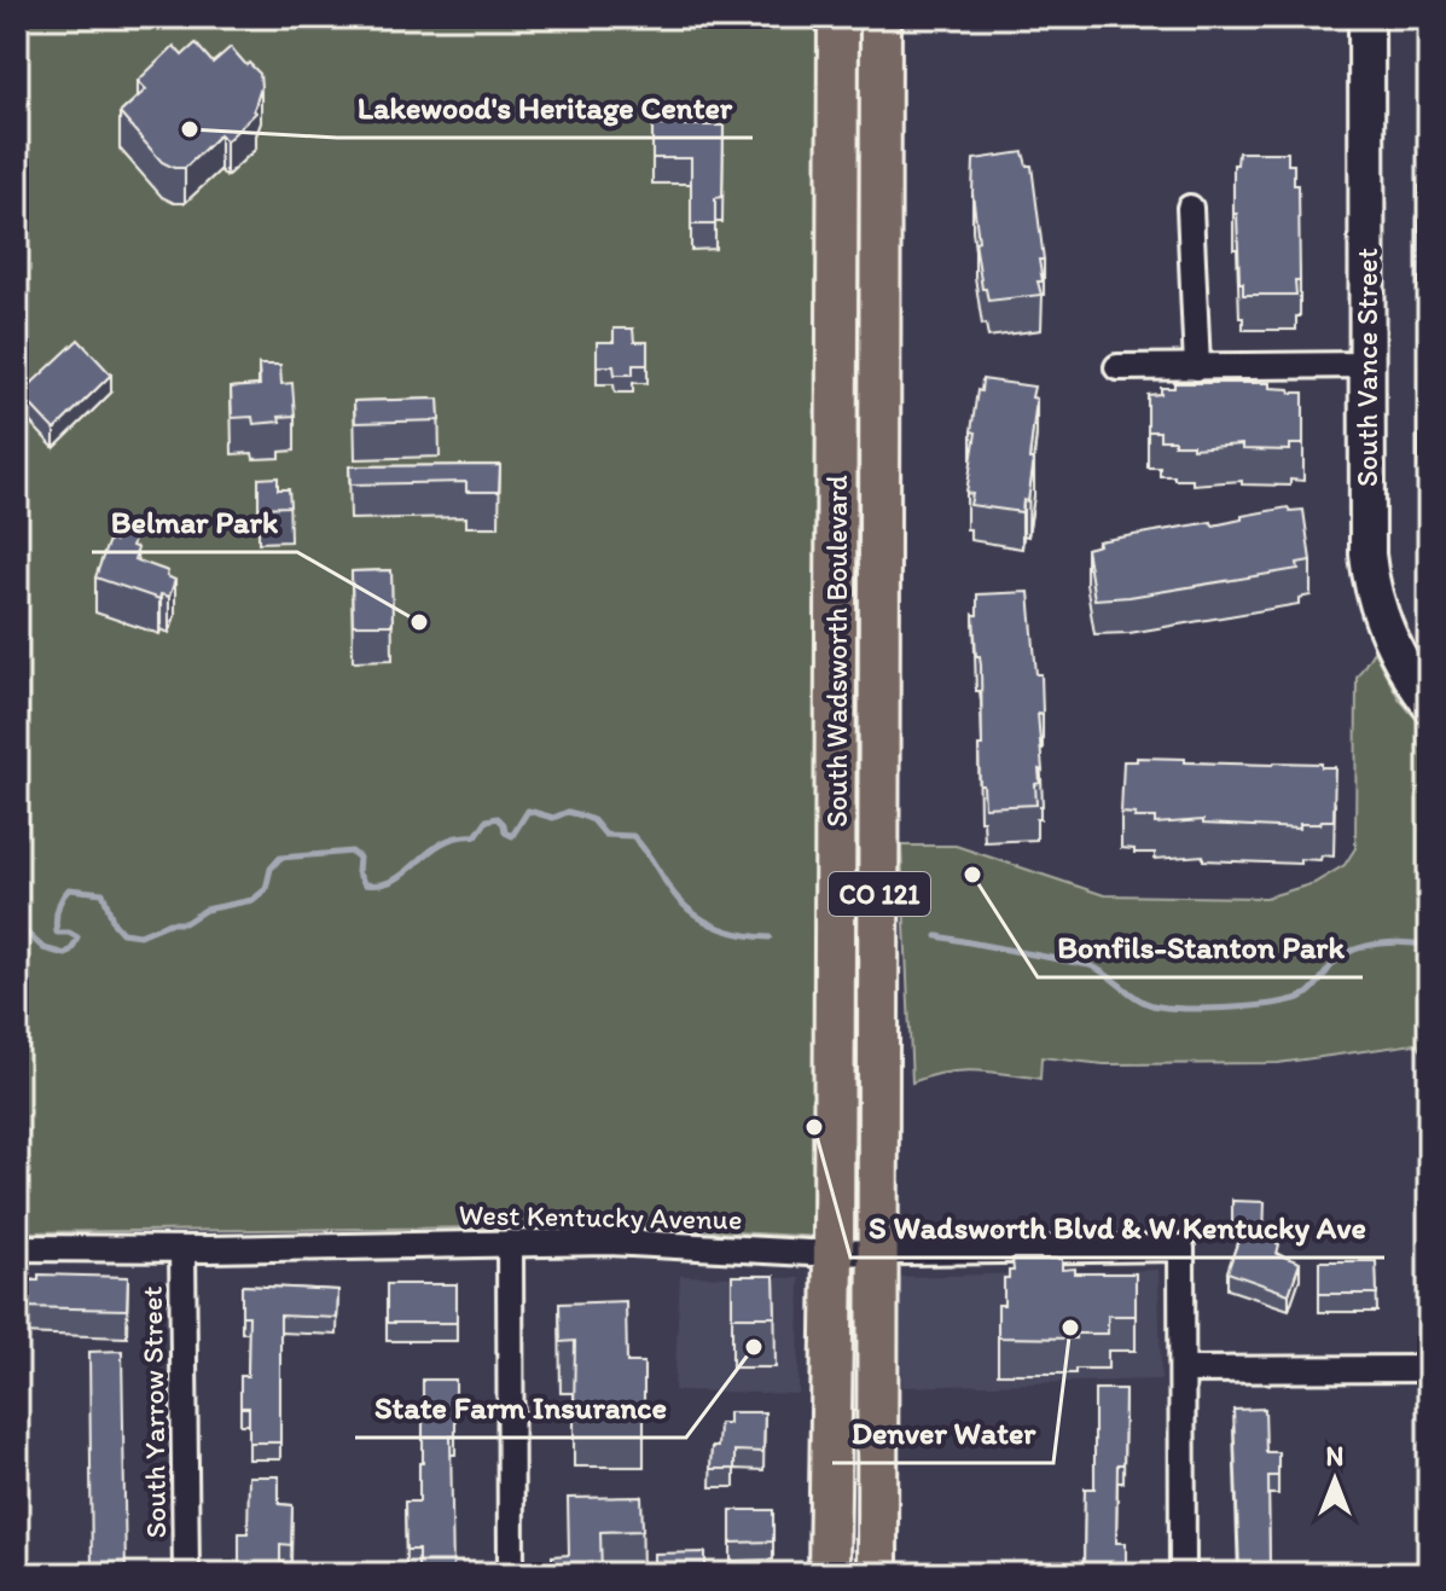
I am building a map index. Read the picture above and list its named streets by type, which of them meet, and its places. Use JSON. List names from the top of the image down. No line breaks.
{"streets":{"main road":["South Wadsworth Boulevard","CO 121"],"street":["South Vance Street","West Kentucky Avenue","South Yarrow Street"]},"crossings":[["South Wadsworth Boulevard","West Kentucky Avenue"],["West Kentucky Avenue","South Yarrow Street"]],"places":["Lakewood's Heritage Center","Belmar Park","Bonfils-Stanton Park","S Wadsworth Blvd & W Kentucky Ave","Denver Water","State Farm Insurance"],"north":"top"}
